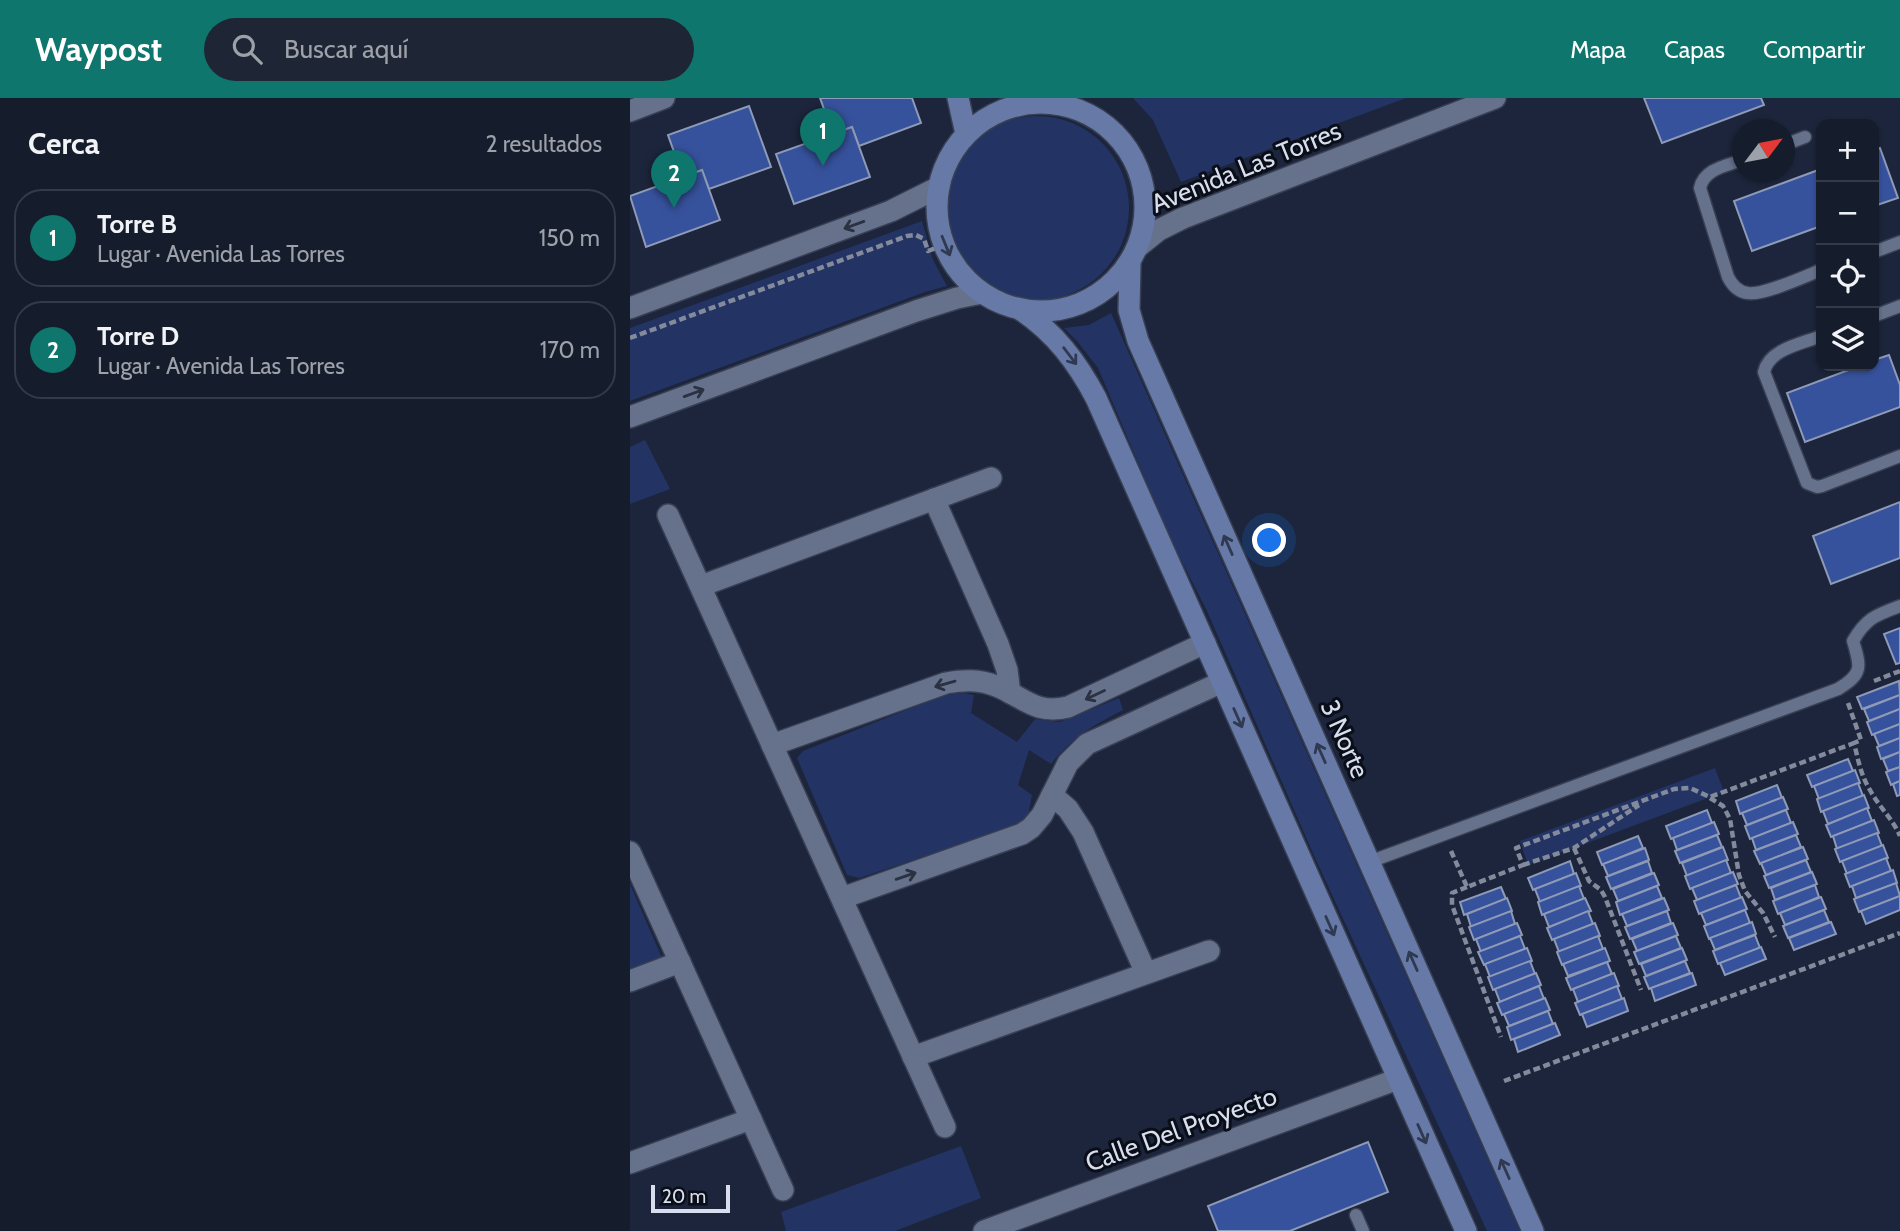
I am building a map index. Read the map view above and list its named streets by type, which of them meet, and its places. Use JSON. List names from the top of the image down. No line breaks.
{"streets":{"street":["Avenida Las Torres","3 Norte","Calle Del Proyecto"]},"crossings":[["Avenida Las Torres","3 Norte"]],"scale_bar":"20 m","north":"top right","page":{"header":"Waypost","search":"Buscar aquí","nav":["Mapa","Capas","Compartir"],"heading":["Cerca","2 resultados"],"pins":["1","2"],"map_buttons":["+","−"],"list":[{"mark":"1","name":"Torre B","note":"Lugar · Avenida Las Torres","value":"150 m"},{"mark":"2","name":"Torre D","note":"Lugar · Avenida Las Torres","value":"170 m"}],"scale":"20 m"}}
